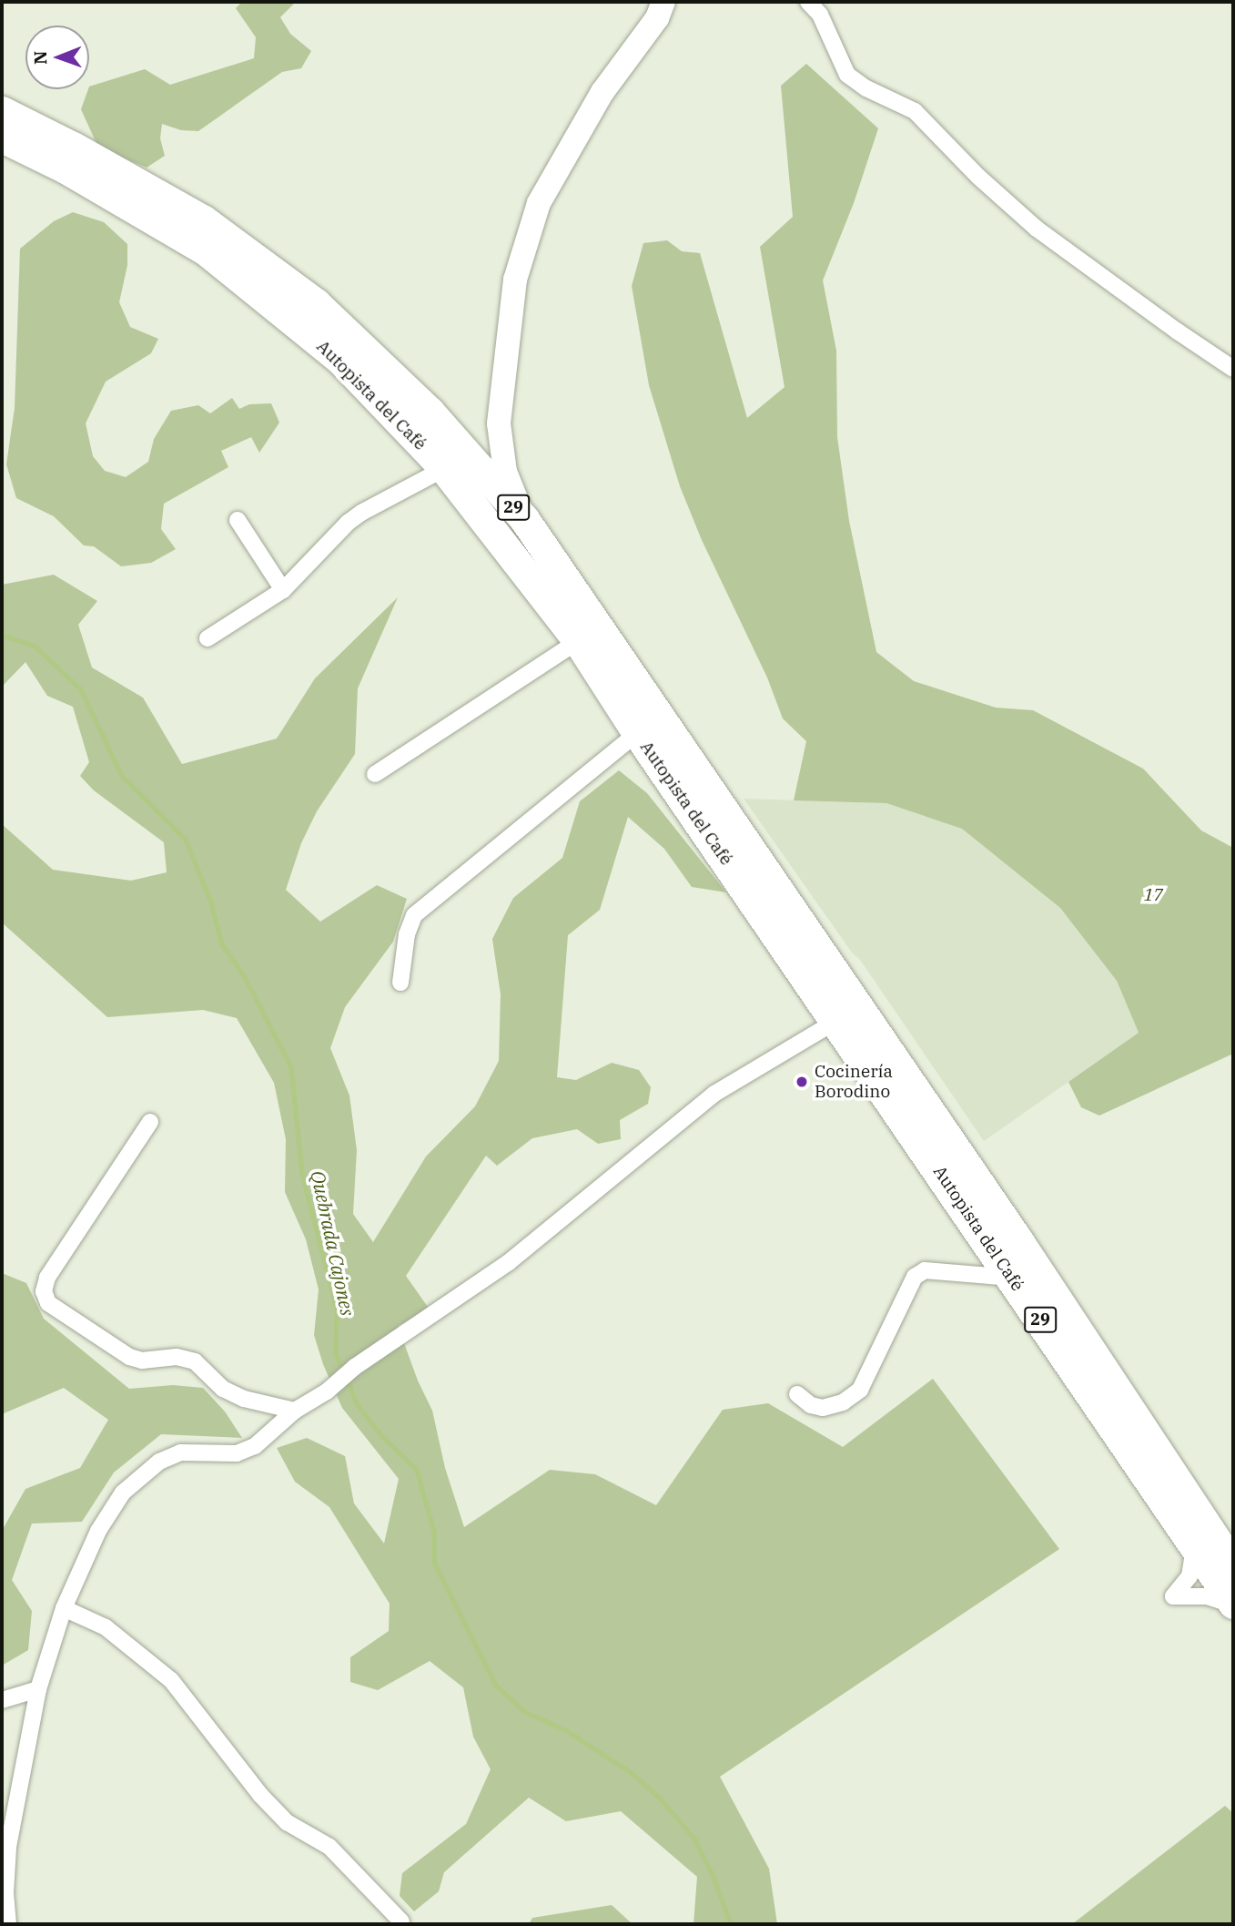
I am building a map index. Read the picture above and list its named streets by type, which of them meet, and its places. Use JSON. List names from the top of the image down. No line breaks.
{"streets":{"highway":["Autopista del Café","29"]},"water":["Quebrada Cajones"],"parks":["17"],"places":["Cocinería Borodino"],"north":"left"}
